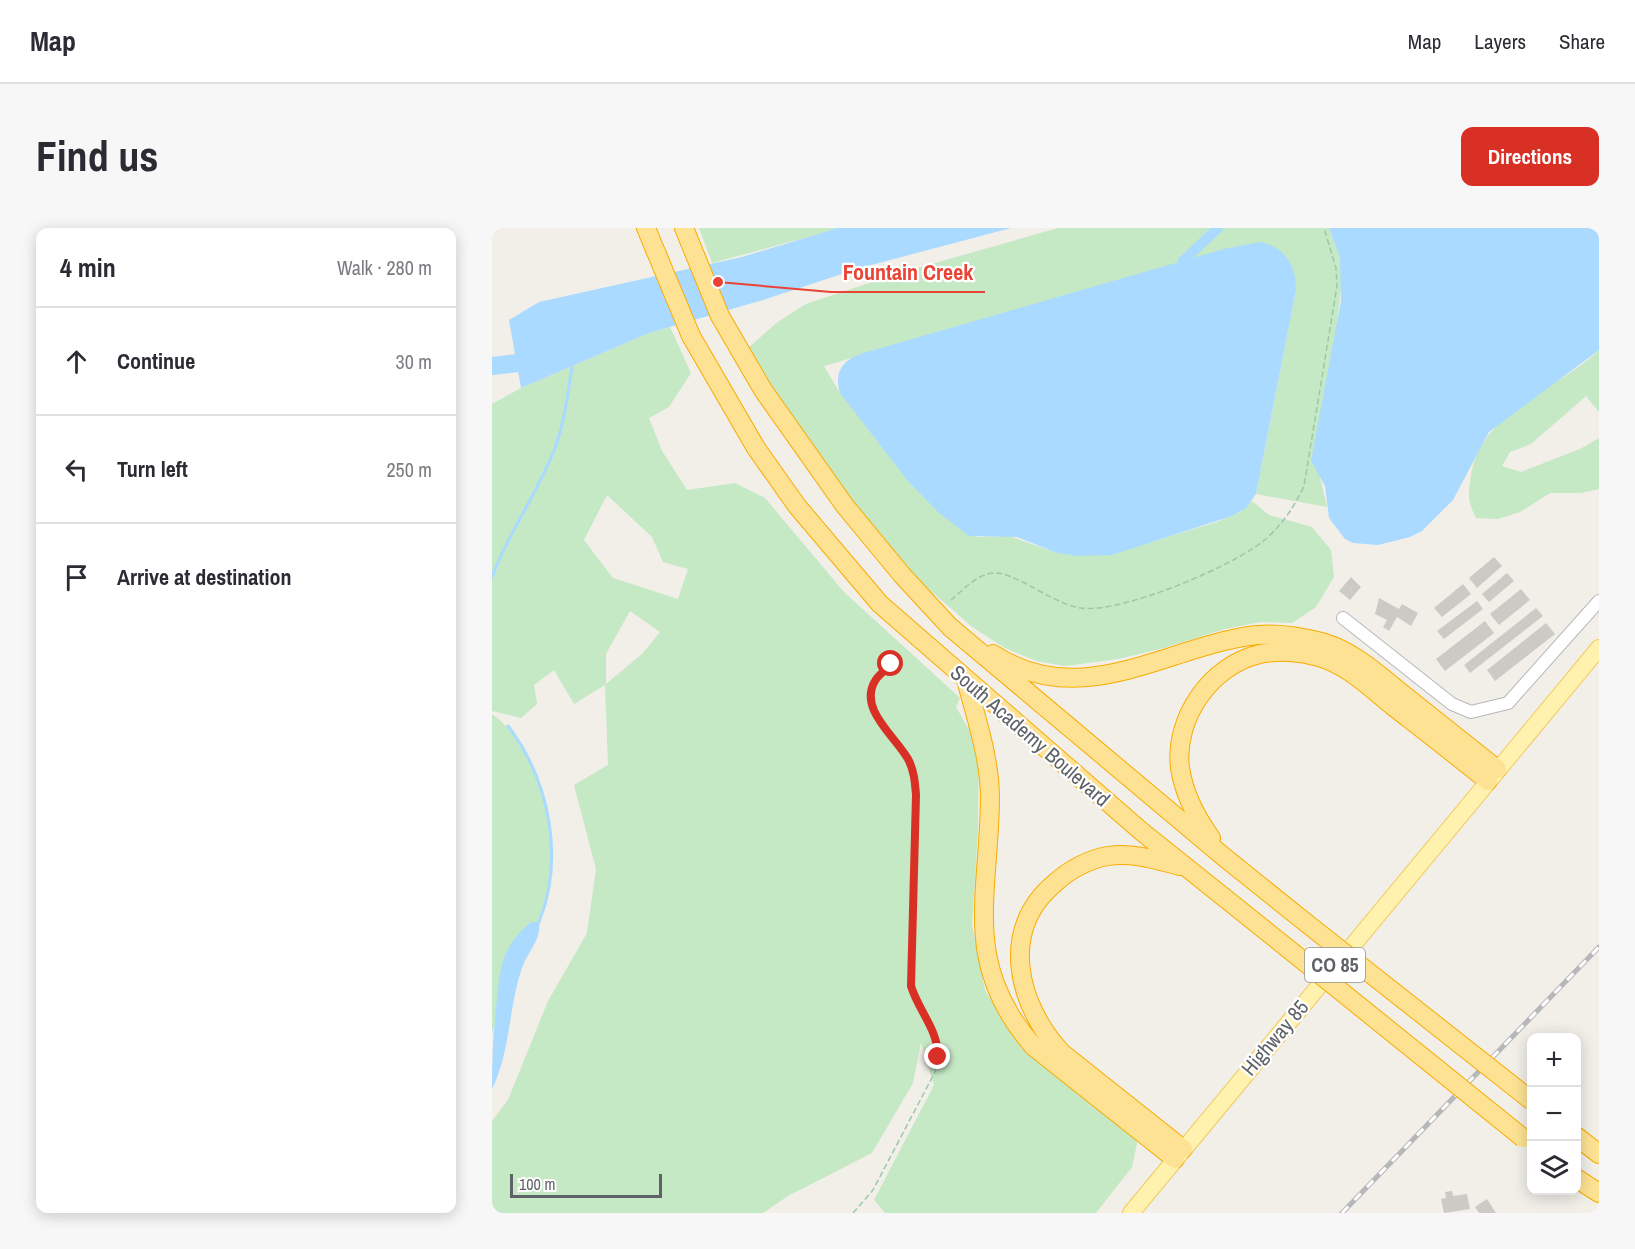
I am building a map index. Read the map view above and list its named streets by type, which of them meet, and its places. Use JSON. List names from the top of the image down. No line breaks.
{"streets":{"highway":["South Academy Boulevard"],"main road":["CO 85","Highway 85"]},"crossings":[["CO 85","Highway 85"]],"places":["Fountain Creek"],"scale_bar":"100 m","page":{"header":"Map","nav":["Map","Layers","Share"],"buttons":"Directions","title":"Find us","heading":["4 min","Walk · 280 m"],"list":[["Continue","30 m"],["Turn left","250 m"],"Arrive at destination"],"map_buttons":["+","−"],"scale":"100 m"}}
